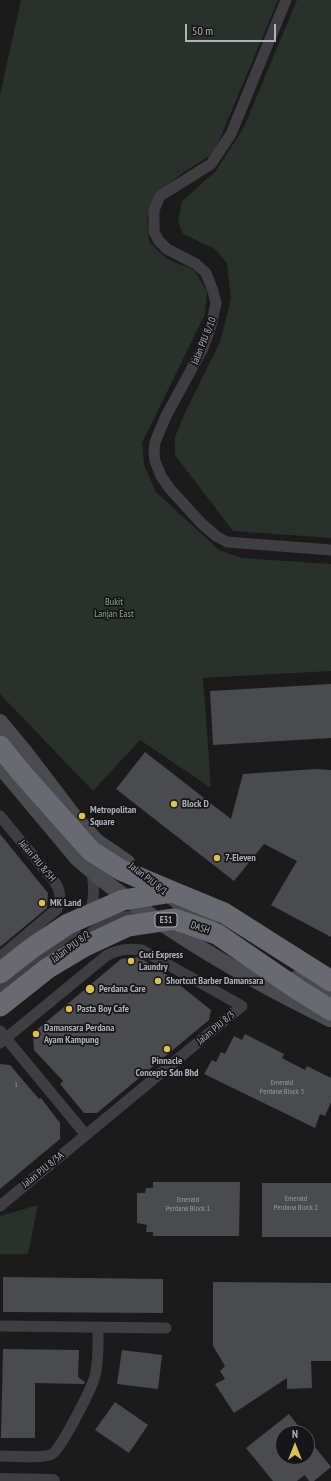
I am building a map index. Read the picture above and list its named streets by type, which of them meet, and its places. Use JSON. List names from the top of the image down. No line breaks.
{"streets":{"highway":["E31","DASH"],"main road":["Jalan PJU 8/1"],"street":["Jalan PJU 8/10","Jalan PJU 8/5H","Jalan PJU 8/2","Jalan PJU 8/3","Jalan PJU 8/3A"]},"crossings":[["Jalan PJU 8/3","Jalan PJU 8/3A"]],"parks":["Bukit Lanjan East"],"places":["Block D","Metropolitan Square","7-Eleven","MK Land","Cuci Express Laundry","Shortcut Barber Damansara","Perdana Care","Pasta Boy Cafe","Damansara Perdana Ayam Kampung","Pinnacle Concepts Sdn Bhd"],"house_numbers":["Emerald Perdana Block 3","1","Emerald Perdana Block 2","Emerald Perdana Block 1"],"scale_bar":"50 m","north":"top"}
